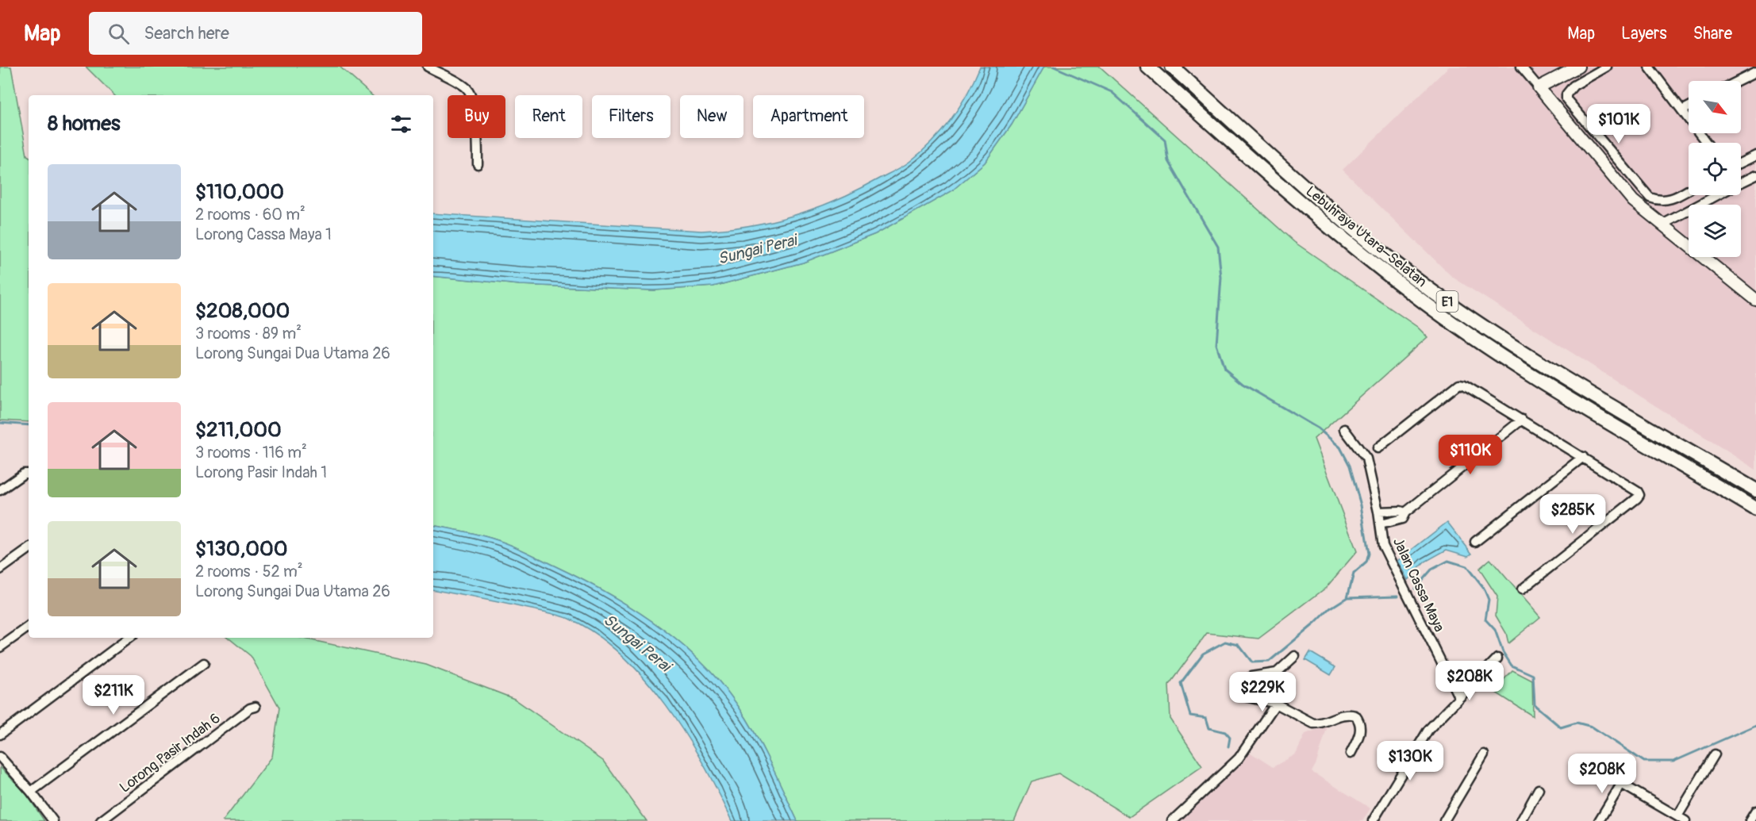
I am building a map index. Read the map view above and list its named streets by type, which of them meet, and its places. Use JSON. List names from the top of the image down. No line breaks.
{"streets":{"highway":["Lebuhraya Utara–Selatan","E1"],"street":["Jalan Cassa Maya","Lorong Pasir Indah 6"]},"water":["Sungai Perai"],"north":"bottom right","page":{"header":"Map","search":"Search here","nav":["Map","Layers","Share"],"chip":["Buy","Rent","Filters","New","Apartment"],"heading":"8 homes","price":["$101K","$110K","$285K","$208K","$229K","$211K","$130K","$208K"],"list":[{"name":"$110,000","note":"2 rooms · 60 m² · Lorong Cassa Maya 1"},{"name":"$208,000","note":"3 rooms · 89 m² · Lorong Sungai Dua Utama 26"},{"name":"$211,000","note":"3 rooms · 116 m² · Lorong Pasir Indah 1"},{"name":"$130,000","note":"2 rooms · 52 m² · Lorong Sungai Dua Utama 26"}]}}
